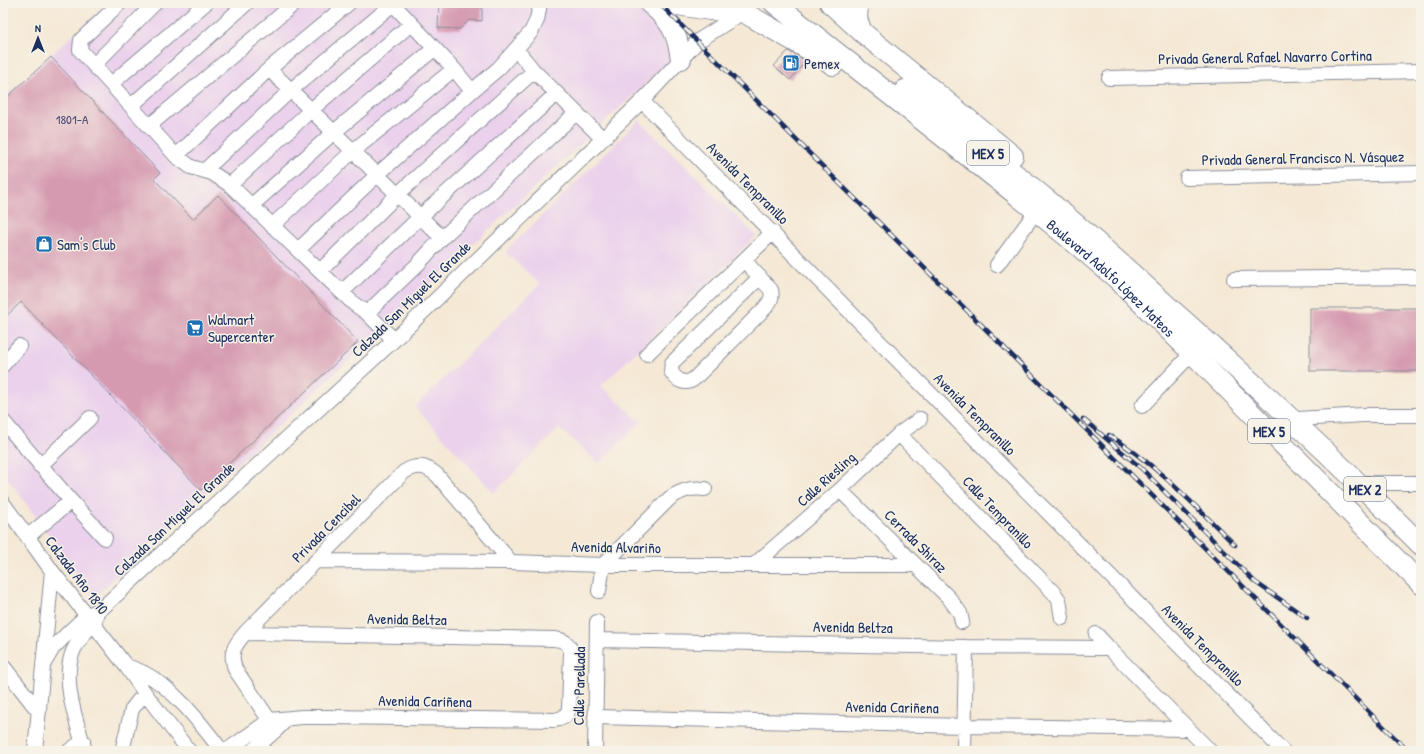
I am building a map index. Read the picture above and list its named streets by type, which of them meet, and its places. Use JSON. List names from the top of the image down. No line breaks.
{"streets":{"highway":["MEX 5","Boulevard Adolfo López Mateos","MEX 2"],"street":["Privada General Rafael Navarro Cortina","Privada General Francisco N. Vásquez","Avenida Tempranillo","Calzada San Miguel El Grande","Calle Riesling","Calle Tempranillo","Privada Cencibel","Cerrada Shiraz","Avenida Alvariño","Calzada Año 1810","Avenida Beltza","Calle Parellada","Avenida Cariñena"]},"crossings":[["Avenida Tempranillo","Calzada San Miguel El Grande"],["Calzada San Miguel El Grande","Calzada Año 1810"],["Calle Riesling","Calle Tempranillo"],["Calle Riesling","Cerrada Shiraz"],["Calle Riesling","Avenida Alvariño"],["Privada Cencibel","Avenida Alvariño"],["Privada Cencibel","Avenida Beltza"],["Privada Cencibel","Avenida Cariñena"],["Cerrada Shiraz","Avenida Alvariño"],["Avenida Beltza","Calle Parellada"],["Avenida Beltza","Avenida Cariñena"],["Calle Parellada","Avenida Cariñena"]],"places":{"fuel station":["Pemex"],"shop":["Sam's Club"],"supermarket":["Walmart Supercenter"]},"house_numbers":["1801-A"],"north":"top"}
